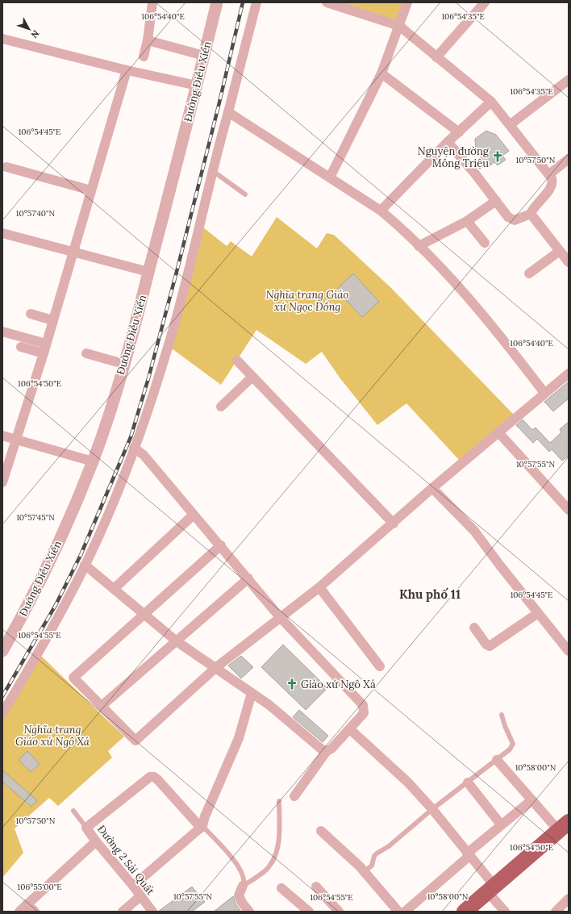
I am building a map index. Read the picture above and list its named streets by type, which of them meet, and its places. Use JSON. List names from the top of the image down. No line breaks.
{"streets":{"street":["Đường Điều Xiển","Đường 2 Sài Quất"]},"districts":["Khu phố 11"],"parks":["Nghĩa trang Giáo xứ Ngọc Đồng","Nghĩa trang Giáo xứ Ngô Xá"],"places":{"church":["Nguyện đường Mông Triệu","Giáo xứ Ngô Xá"]},"north":"bottom right","coordinates":["106°54'40\"E","106°54'35\"E","106°54'45\"E","10°57'50\"N","10°57'40\"N","106°54'50\"E","10°57'55\"N","10°57'45\"N","106°54'55\"E","10°58'00\"N","106°55'00\"E"]}
